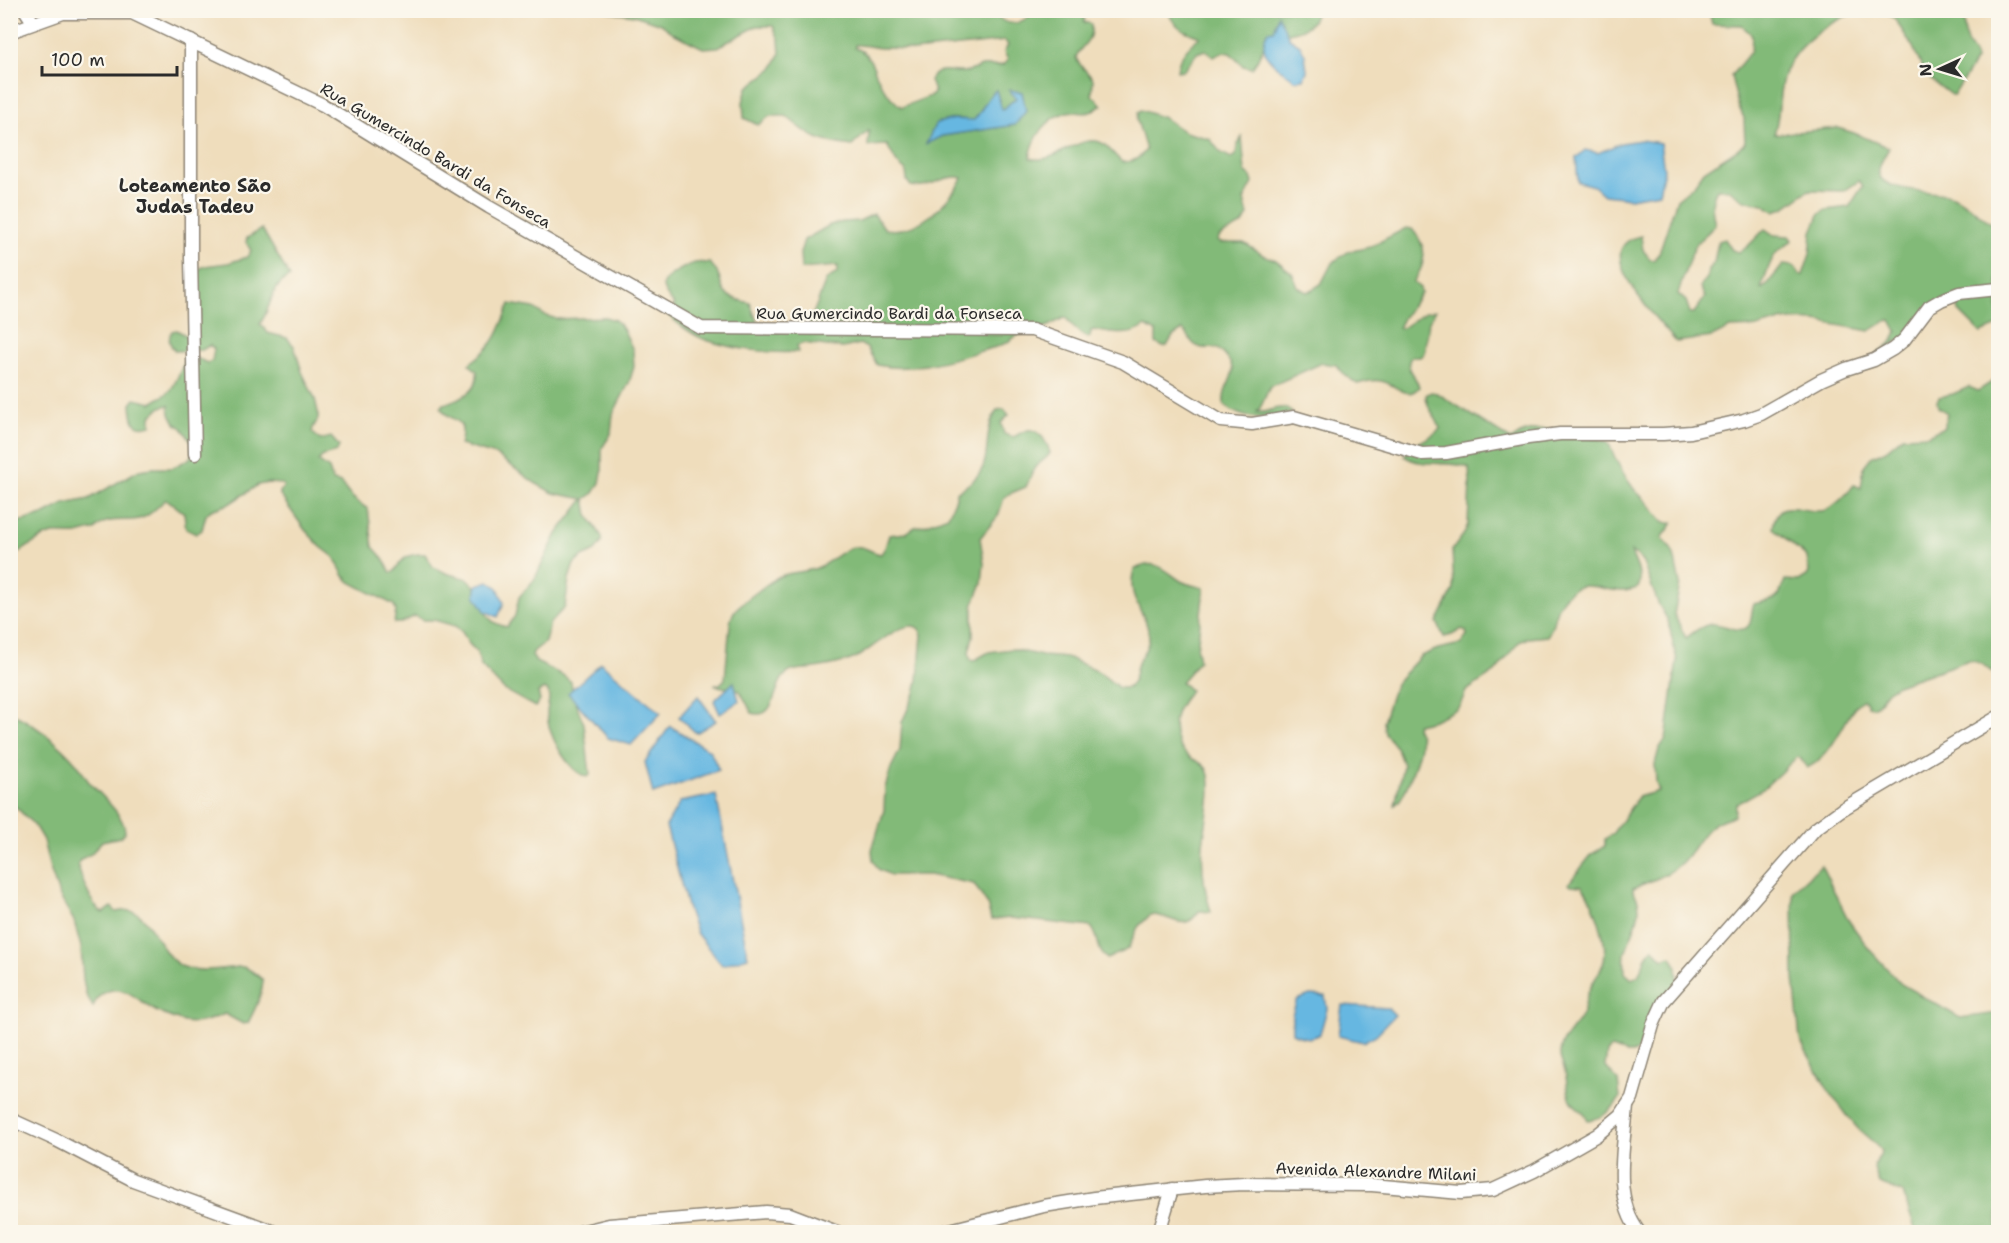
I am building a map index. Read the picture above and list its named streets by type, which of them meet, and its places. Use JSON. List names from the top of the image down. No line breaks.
{"streets":{"street":["Rua Gumercindo Bardi da Fonseca","Avenida Alexandre Milani"]},"districts":["Loteamento São Judas Tadeu"],"scale_bar":"100 m","north":"left"}
